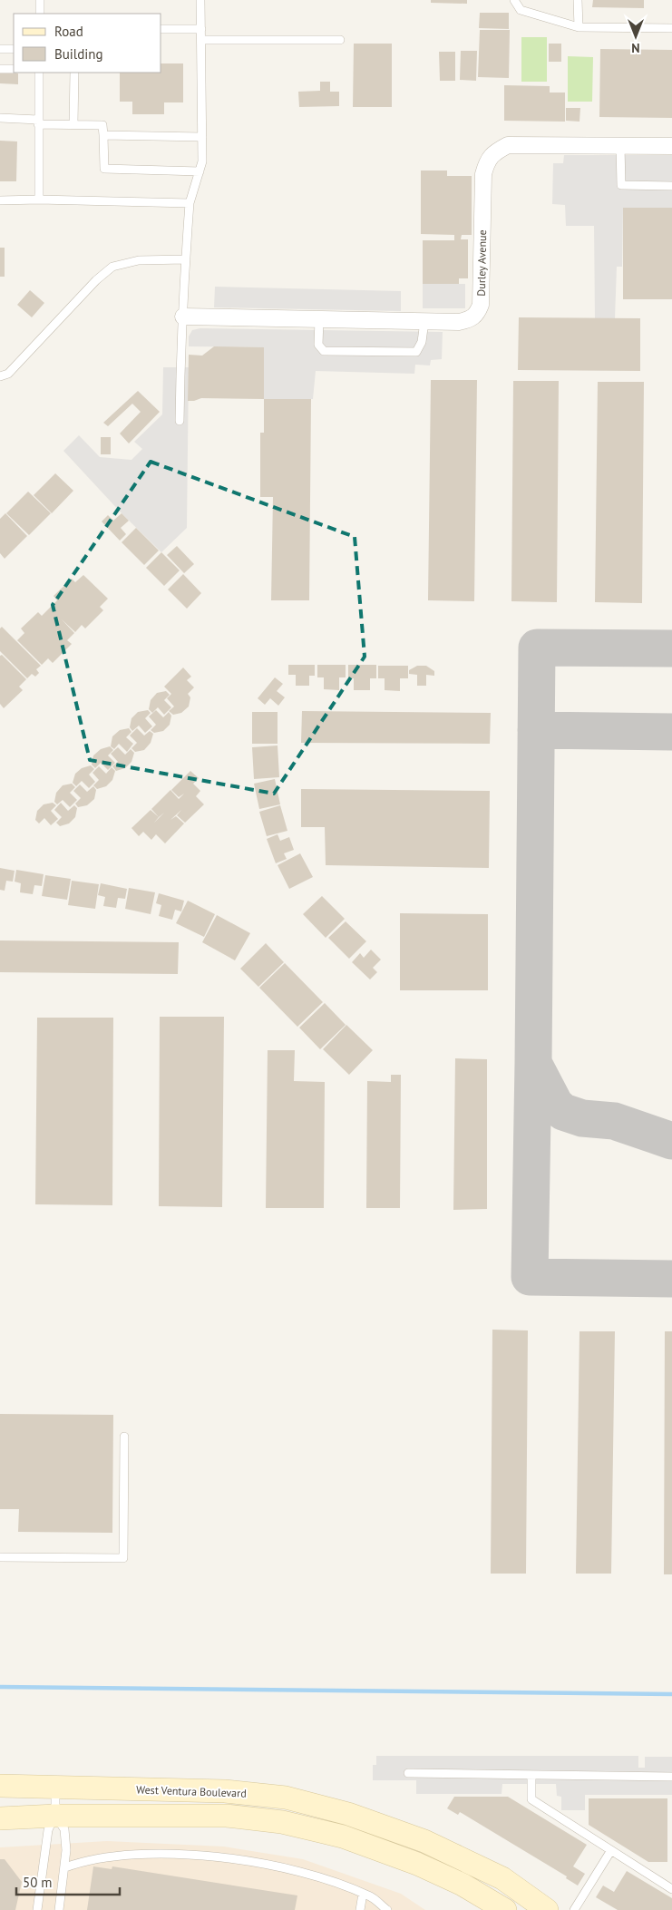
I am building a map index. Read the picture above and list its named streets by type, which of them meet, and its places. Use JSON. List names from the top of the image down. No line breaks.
{"streets":{"street":["Durley Avenue","West Ventura Boulevard"]},"legend":["Road","Building"],"scale_bar":"50 m","north":"bottom"}
